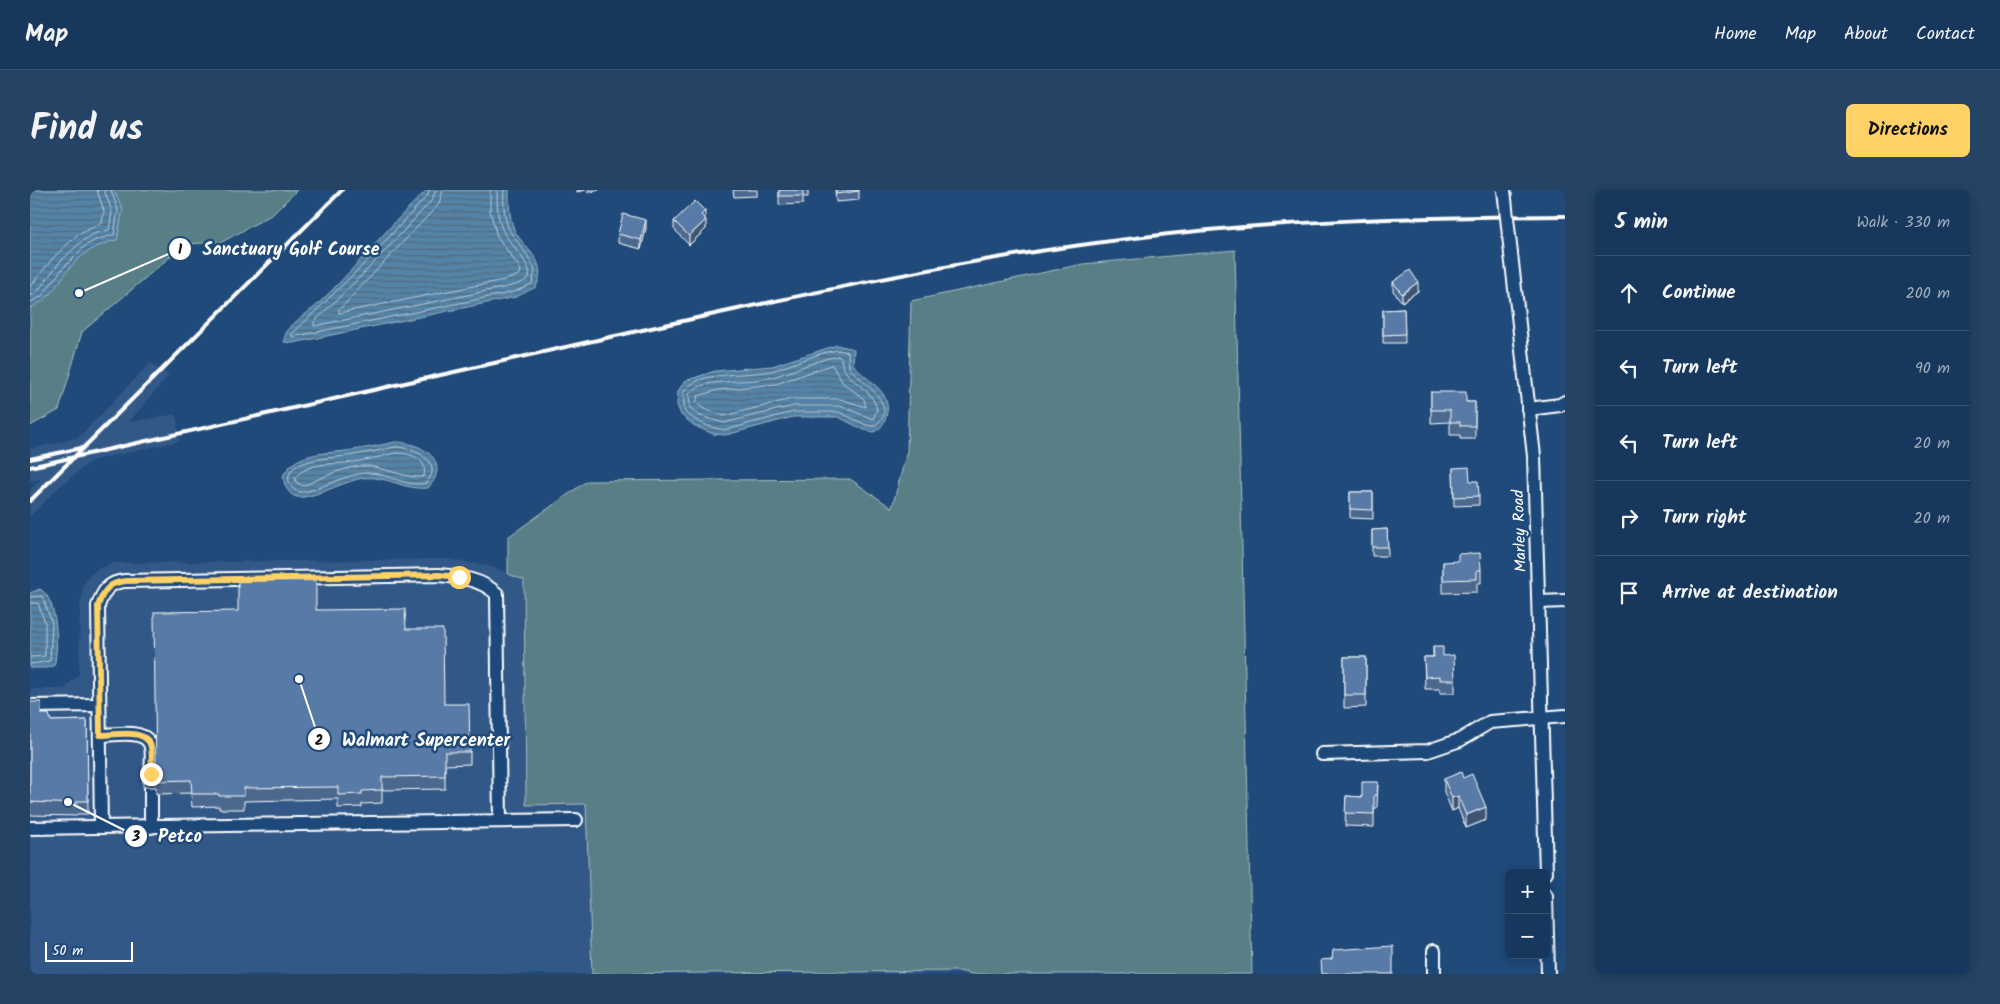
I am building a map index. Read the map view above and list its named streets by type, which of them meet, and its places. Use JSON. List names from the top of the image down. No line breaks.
{"streets":{"street":["Marley Road"]},"places":["Sanctuary Golf Course","Walmart Supercenter","Petco"],"scale_bar":"50 m","page":{"header":"Map","nav":["Home","Map","About","Contact"],"title":"Find us","buttons":"Directions","heading":["5 min","Walk · 330 m"],"list":[["Continue","200 m"],["Turn left","90 m"],["Turn left","20 m"],["Turn right","20 m"],"Arrive at destination"],"map_buttons":["+","−"],"scale":"50 m"}}
